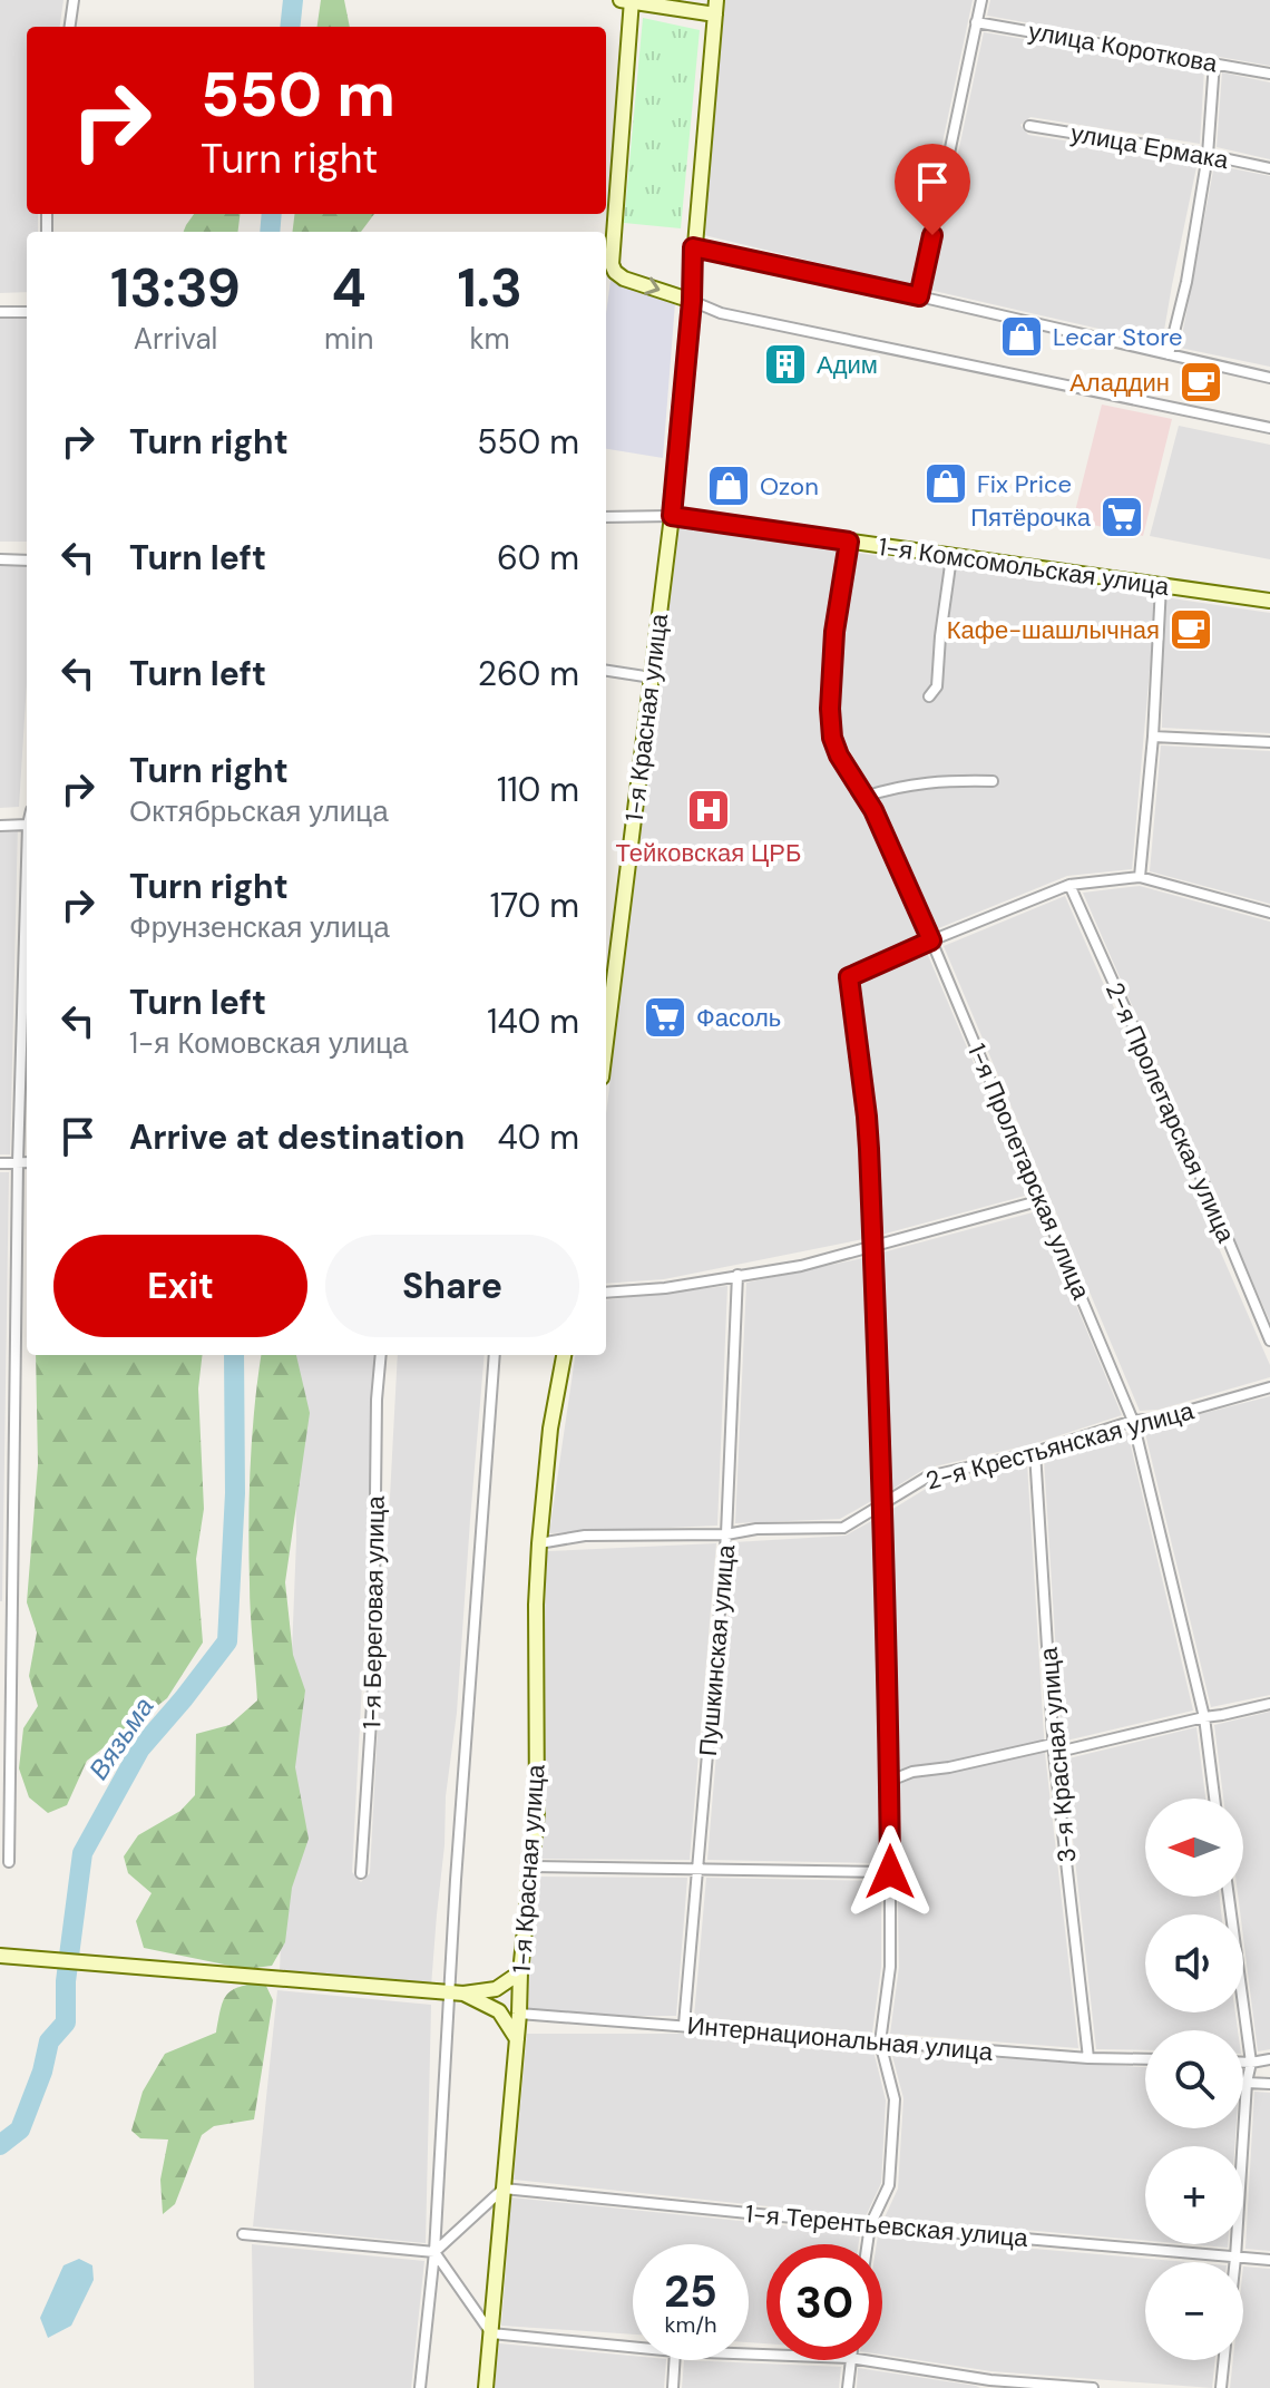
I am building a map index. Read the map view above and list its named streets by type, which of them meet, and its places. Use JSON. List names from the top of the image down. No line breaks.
{"streets":{"main road":["1-я Комсомольская улица","1-я Красная улица"],"street":["улица Короткова","улица Ермака","2-я Пролетарская улица","1-я Пролетарская улица","2-я Крестьянская улица","1-я Береговая улица","Пушкинская улица","3-я Красная улица","Интернациональная улица","1-я Терентьевская улица"]},"crossings":[["1-я Комсомольская улица","1-я Красная улица"],["1-я Комсомольская улица","1-я Пролетарская улица"],["1-я Красная улица","2-я Крестьянская улица"],["1-я Красная улица","Интернациональная улица"],["1-я Красная улица","1-я Терентьевская улица"],["1-я Пролетарская улица","2-я Крестьянская улица"],["2-я Крестьянская улица","Пушкинская улица"],["2-я Крестьянская улица","3-я Красная улица"],["Пушкинская улица","Интернациональная улица"],["3-я Красная улица","Интернациональная улица"]],"water":["Вязьма"],"places":{"shop":["Lecar Store","Fix Price","Ozon"],"building":["Адим"],"cafe":["Аладдин","Кафе-шашлычная"],"supermarket":["Пятёрочка","Фасоль"],"hospital":["Тейковская ЦРБ"]},"north":"left","page":{"turn":["550 m","Turn right"],"eta":["13:39","Arrival","4","min","1.3","km"],"list":[{"name":"Turn right","value":"550 m"},{"name":"Turn left","value":"60 m"},{"name":"Turn left","value":"260 m"},{"name":"Turn right","note":"Октябрьская улица","value":"110 m"},{"name":"Turn right","note":"Фрунзенская улица","value":"170 m"},{"name":"Turn left","note":"1-я Комовская улица","value":"140 m"},{"name":"Arrive at destination","value":"40 m"}],"buttons":["Exit","Share"],"map_buttons":["+","−"],"speed":"25 km/h","limit":"30"}}
